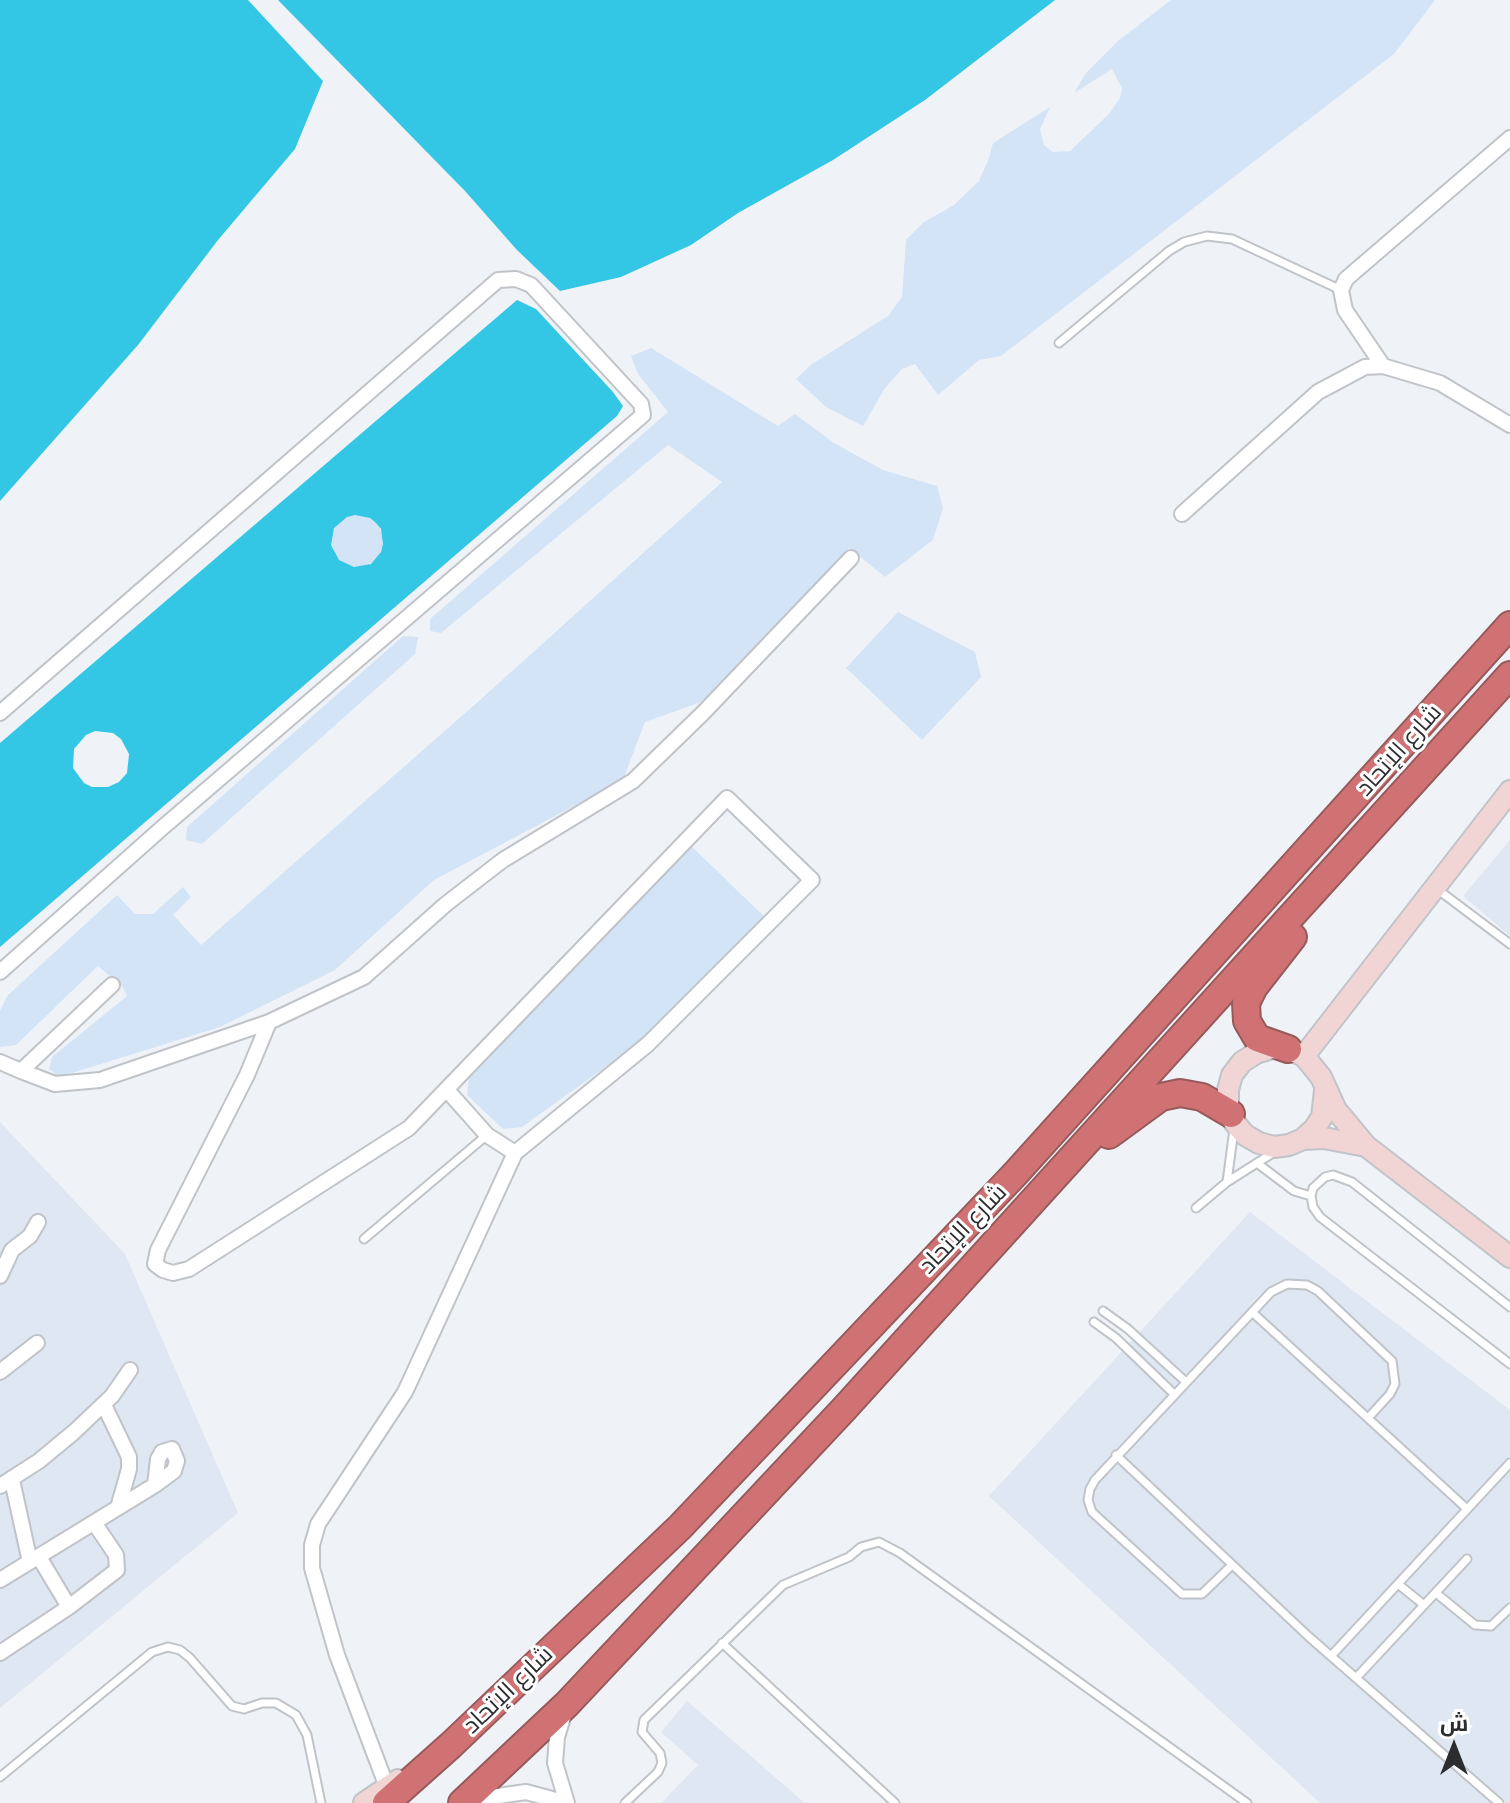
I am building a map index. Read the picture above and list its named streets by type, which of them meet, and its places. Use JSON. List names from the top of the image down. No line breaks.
{"streets":{"highway":["شارع الإتحاد"]},"north":"top"}
